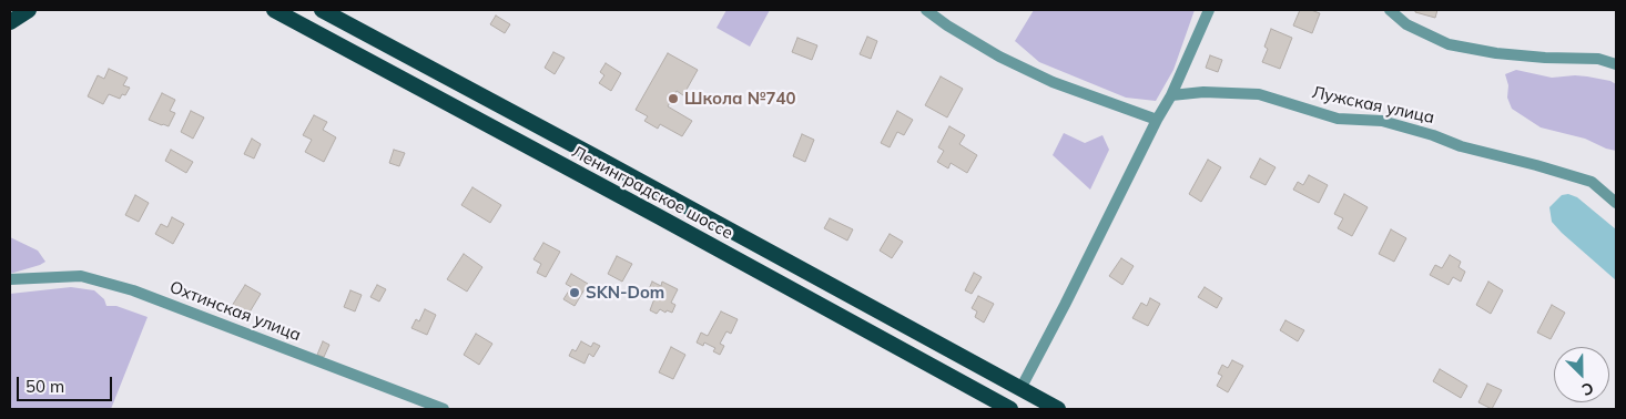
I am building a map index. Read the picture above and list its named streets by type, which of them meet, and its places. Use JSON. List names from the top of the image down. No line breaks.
{"streets":{"highway":["Ленинградское шоссе"],"street":["Лужская улица","Охтинская улица"]},"places":["Школа №740","SKN-Dom"],"scale_bar":"50 m","north":"bottom right"}
